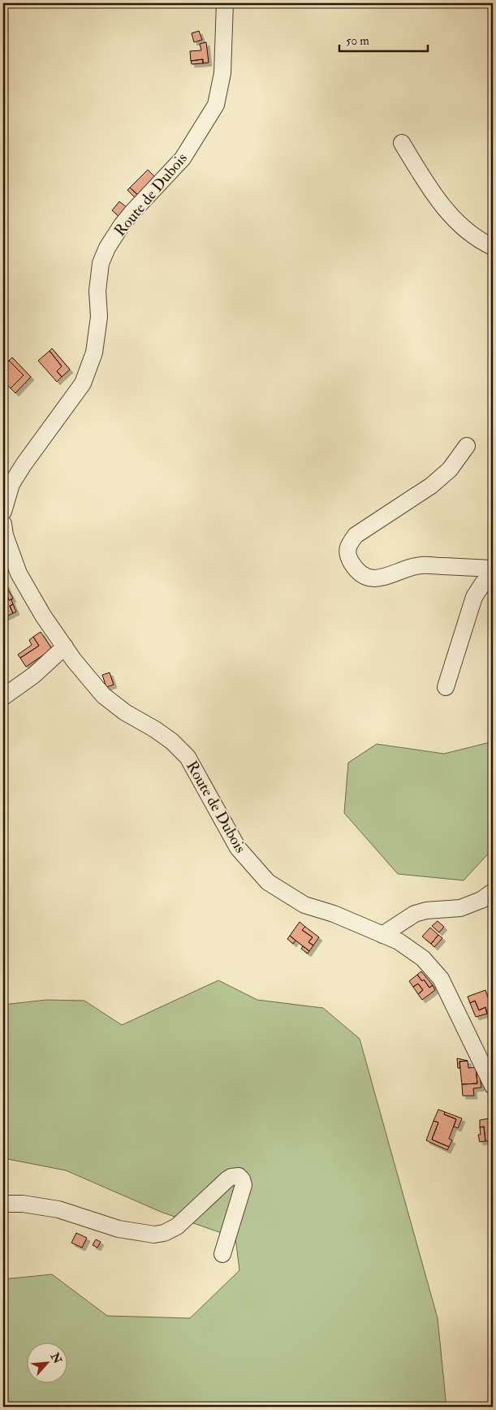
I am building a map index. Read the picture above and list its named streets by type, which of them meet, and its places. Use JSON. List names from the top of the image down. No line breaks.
{"streets":{"street":["Route de Dubois"]},"scale_bar":"50 m","north":"top right"}
